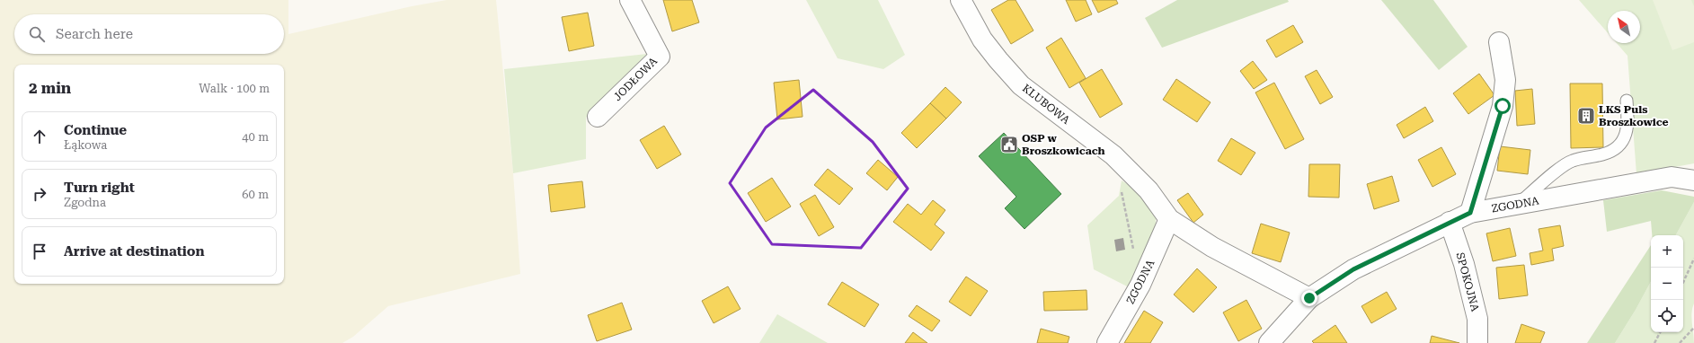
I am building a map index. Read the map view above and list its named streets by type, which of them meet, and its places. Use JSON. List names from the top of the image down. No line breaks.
{"streets":{"street":["JODŁOWA","KLUBOWA","ZGODNA","SPOKOJNA"]},"crossings":[["KLUBOWA","ZGODNA"],["ZGODNA","SPOKOJNA"]],"places":{"building":["LKS Puls Broszkowice"],"public building":["OSP w Broszkowicach"]},"north":"top left","page":{"search":"Search here","heading":["2 min","Walk · 100 m"],"list":[["Continue","Łąkowa","40 m"],["Turn right","Zgodna","60 m"],"Arrive at destination"],"map_buttons":["+","−"]}}
